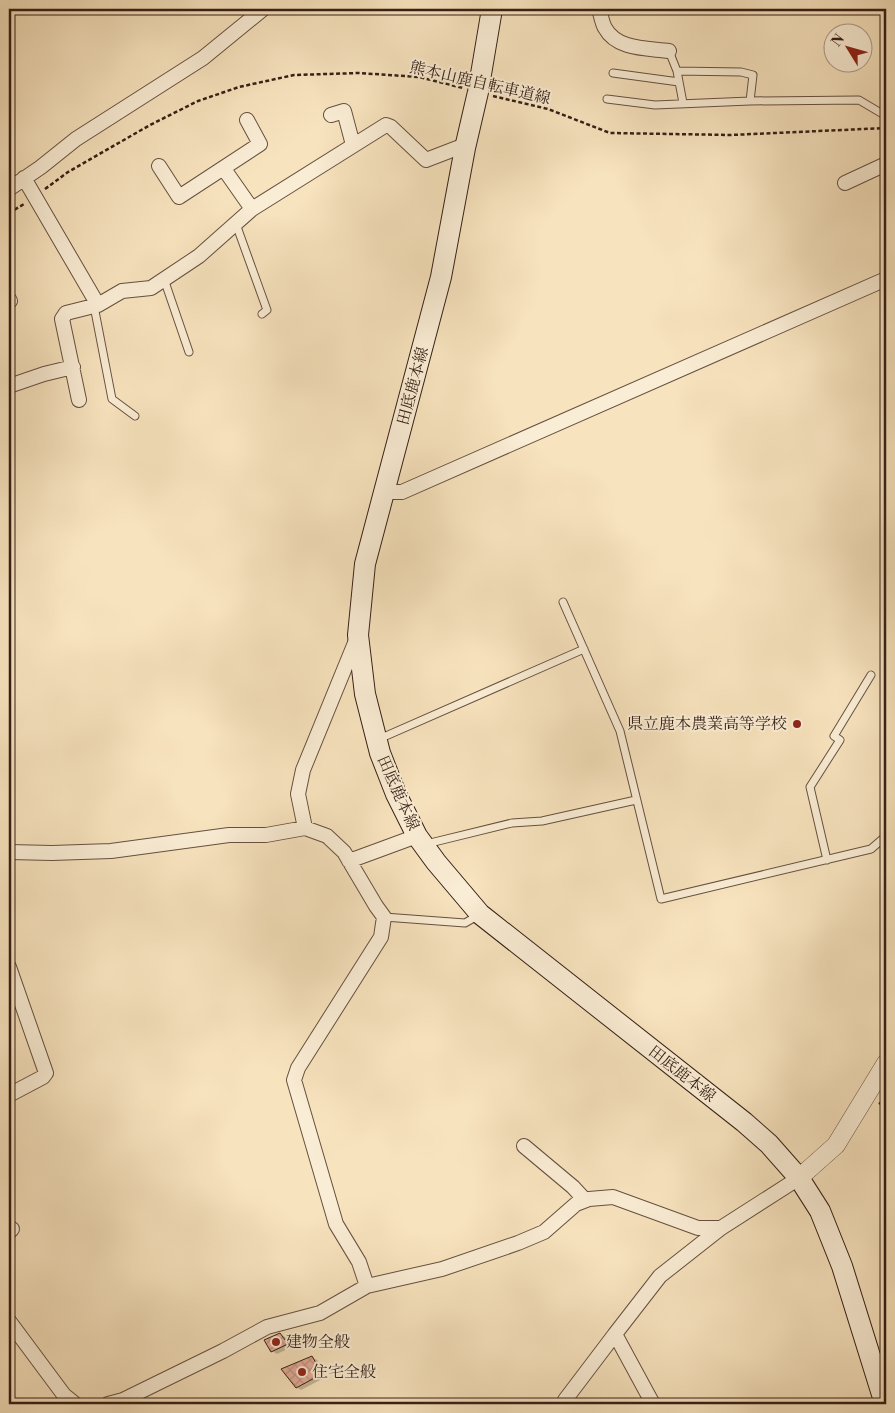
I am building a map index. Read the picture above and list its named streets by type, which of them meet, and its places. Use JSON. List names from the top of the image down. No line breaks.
{"streets":{"main road":["田底鹿本線"],"path":["熊本山鹿自転車道線"]},"crossings":[["熊本山鹿自転車道線","田底鹿本線"]],"places":["県立鹿本農業高等学校","建物全般","住宅全般"],"north":"top left"}
